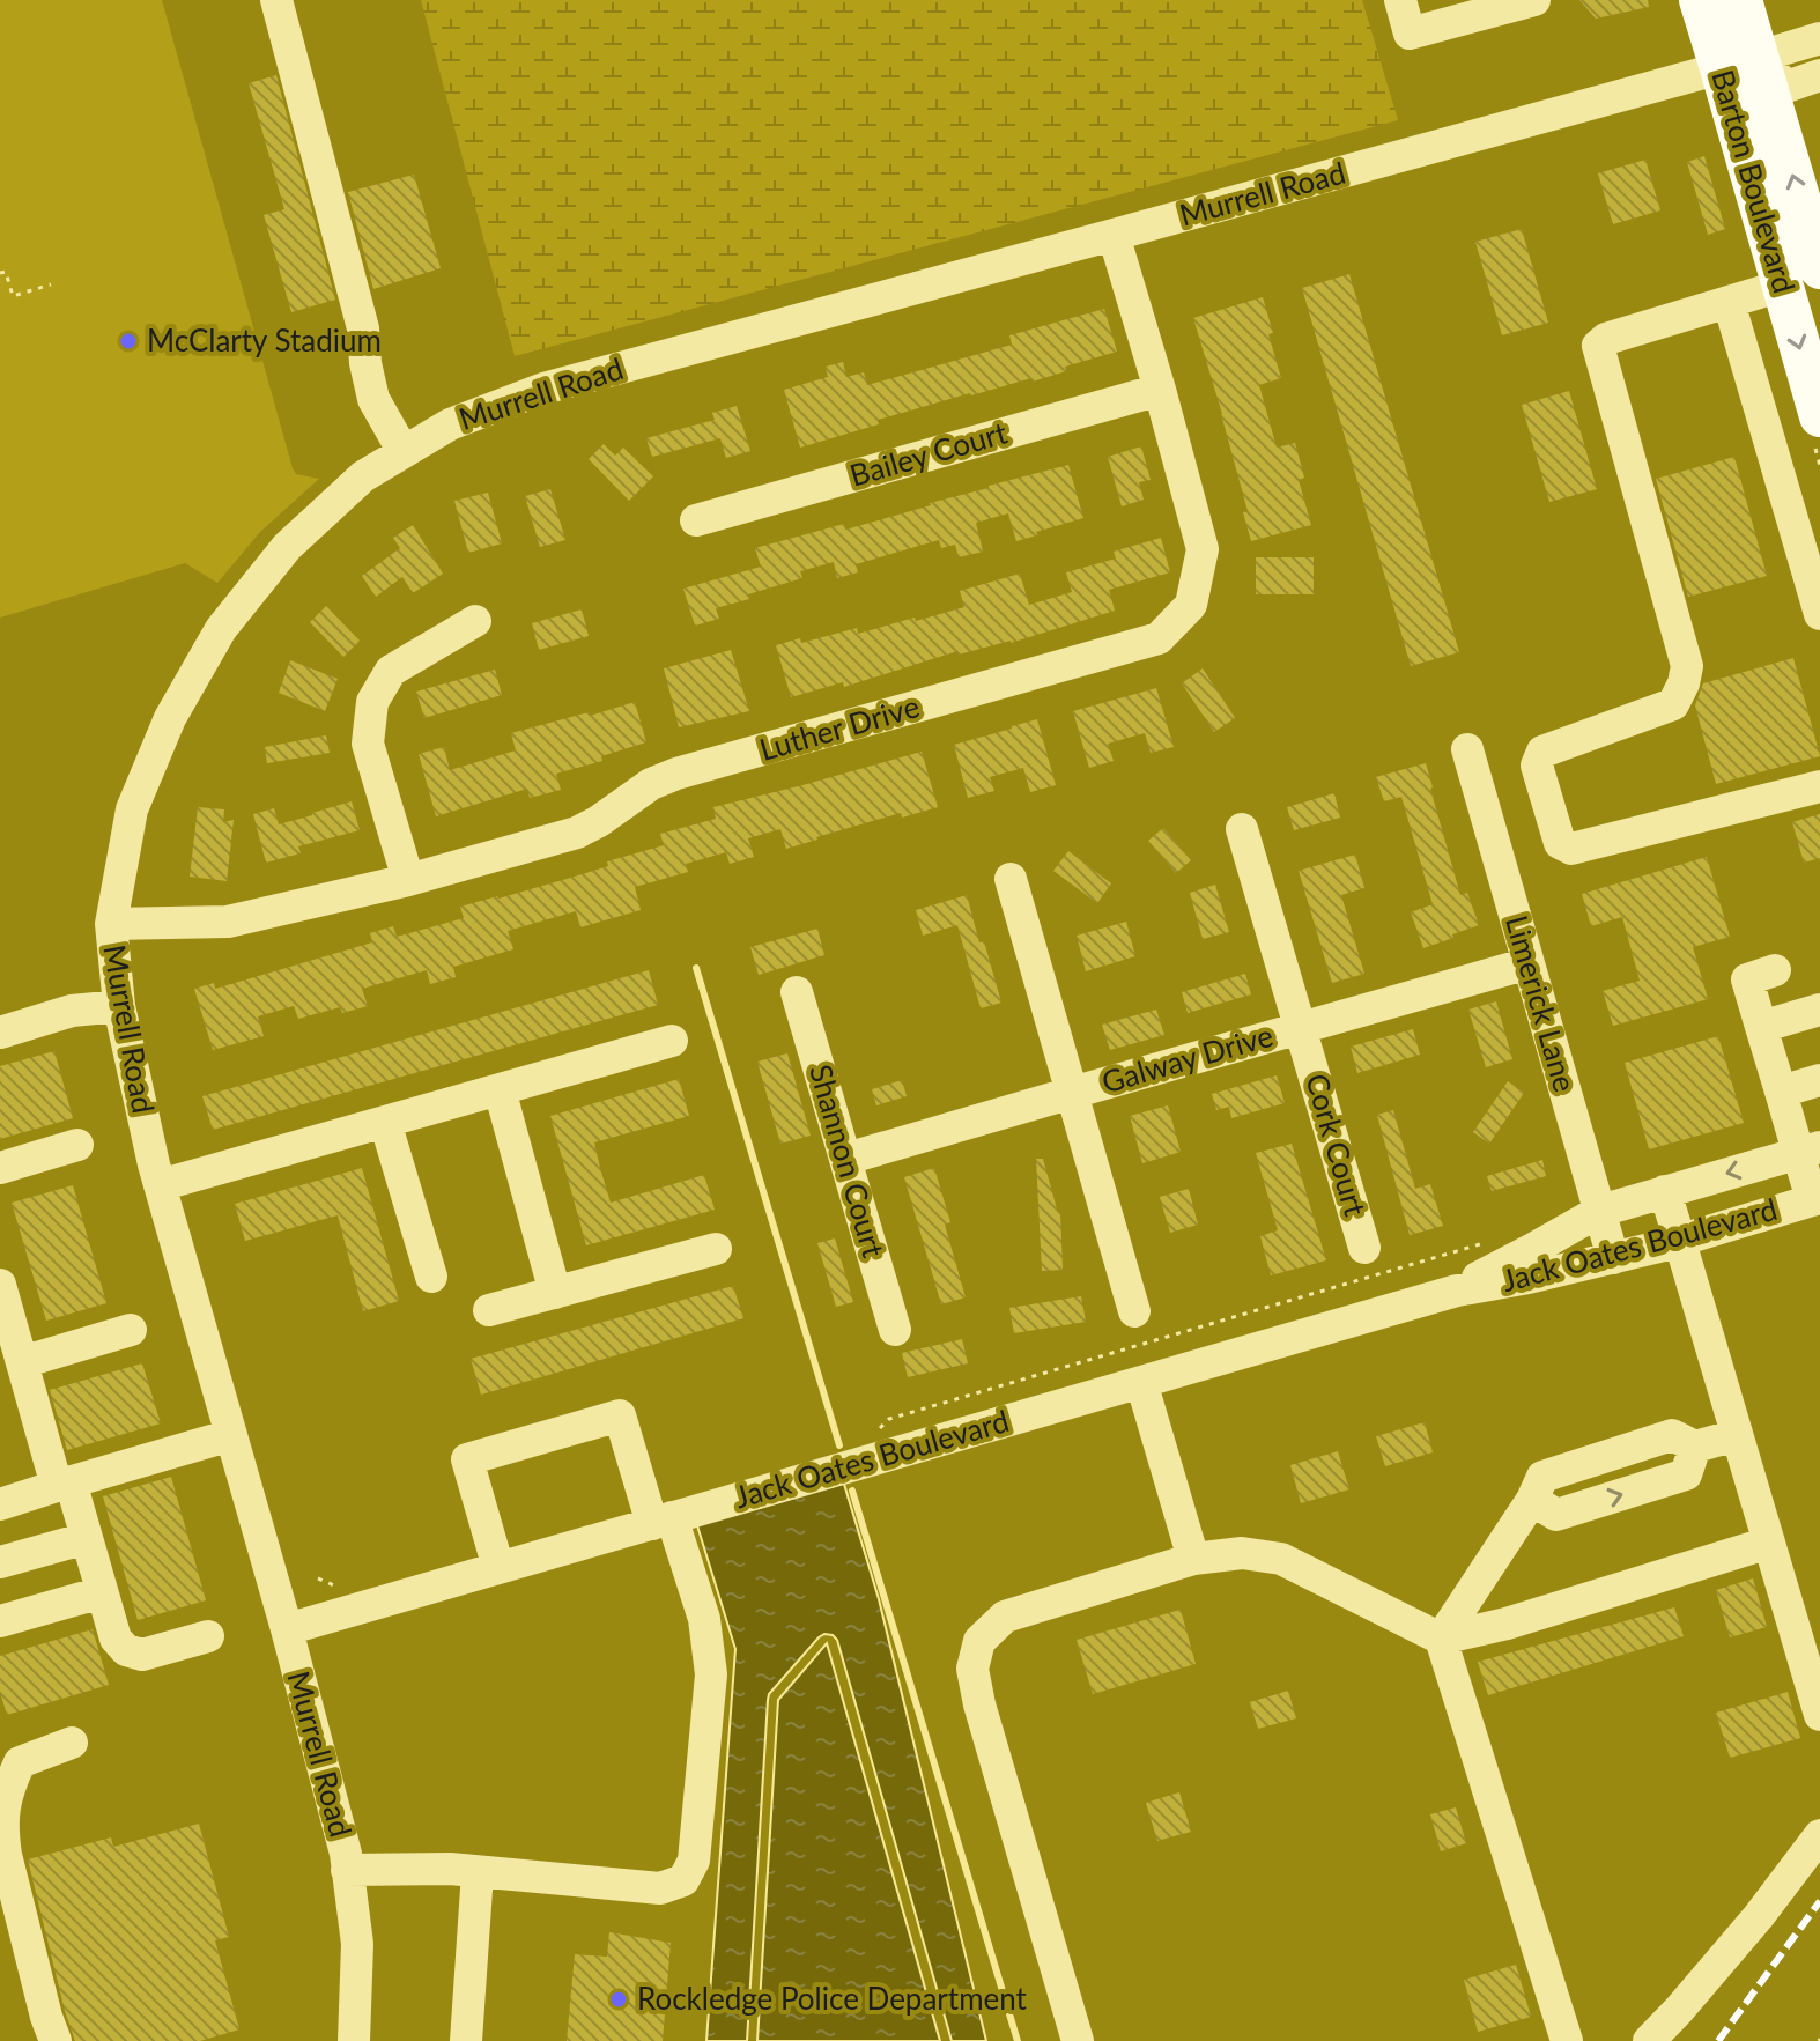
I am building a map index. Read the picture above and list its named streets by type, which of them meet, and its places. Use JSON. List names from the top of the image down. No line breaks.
{"streets":{"main road":["Barton Boulevard"],"street":["Murrell Road","Bailey Court","Luther Drive","Limerick Lane","Galway Drive","Cork Court","Shannon Court","Jack Oates Boulevard"]},"crossings":[["Barton Boulevard","Murrell Road"],["Murrell Road","Luther Drive"],["Murrell Road","Jack Oates Boulevard"],["Bailey Court","Luther Drive"],["Limerick Lane","Galway Drive"],["Limerick Lane","Jack Oates Boulevard"],["Galway Drive","Cork Court"],["Galway Drive","Shannon Court"]],"places":["McClarty Stadium","Rockledge Police Department"]}
